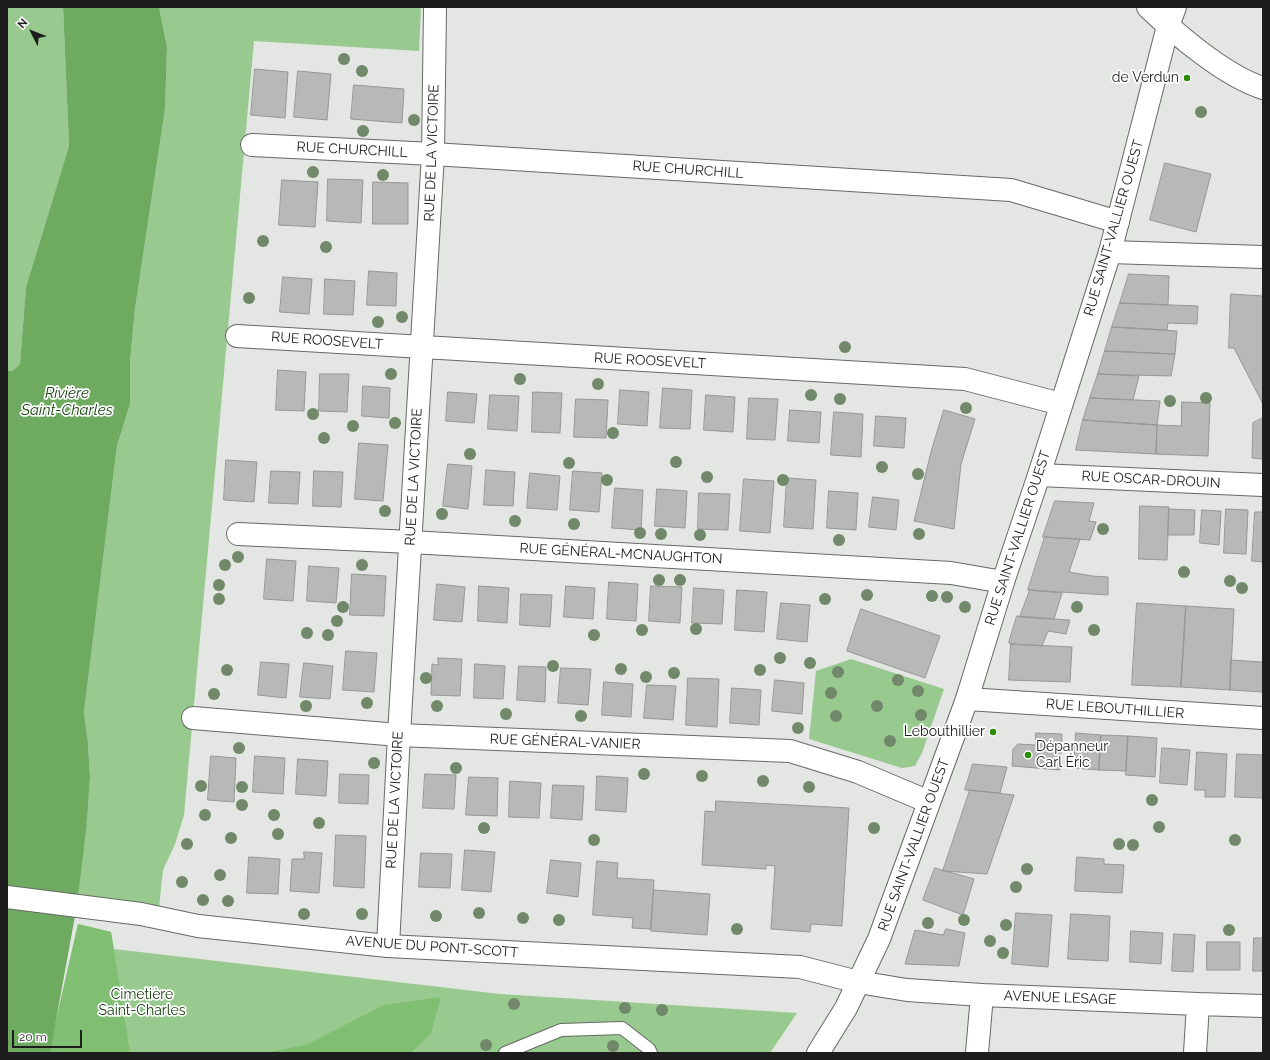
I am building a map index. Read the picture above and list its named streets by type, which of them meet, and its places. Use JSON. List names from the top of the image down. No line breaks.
{"streets":{"street":["RUE CHURCHILL","RUE DE LA VICTOIRE","RUE SAINT-VALLIER OUEST","RUE ROOSEVELT","RUE OSCAR-DROUIN","RUE GÉNÉRAL-MCNAUGHTON","RUE LEBOUTHILLIER","RUE GÉNÉRAL-VANIER","AVENUE DU PONT-SCOTT","AVENUE LESAGE"]},"crossings":[["RUE CHURCHILL","RUE DE LA VICTOIRE"],["RUE CHURCHILL","RUE SAINT-VALLIER OUEST"],["RUE DE LA VICTOIRE","RUE ROOSEVELT"],["RUE DE LA VICTOIRE","RUE GÉNÉRAL-MCNAUGHTON"],["RUE DE LA VICTOIRE","RUE GÉNÉRAL-VANIER"],["RUE DE LA VICTOIRE","AVENUE DU PONT-SCOTT"],["RUE SAINT-VALLIER OUEST","RUE ROOSEVELT"],["RUE SAINT-VALLIER OUEST","RUE OSCAR-DROUIN"],["RUE SAINT-VALLIER OUEST","RUE GÉNÉRAL-MCNAUGHTON"],["RUE SAINT-VALLIER OUEST","RUE LEBOUTHILLIER"],["RUE SAINT-VALLIER OUEST","RUE GÉNÉRAL-VANIER"],["RUE SAINT-VALLIER OUEST","AVENUE DU PONT-SCOTT"],["RUE SAINT-VALLIER OUEST","AVENUE LESAGE"],["AVENUE DU PONT-SCOTT","AVENUE LESAGE"]],"water":["Rivière Saint-Charles"],"parks":["Cimetière Saint-Charles"],"places":["de Verdun","Lebouthillier","Dépanneur Carl Éric"],"scale_bar":"20 m","north":"top left"}
